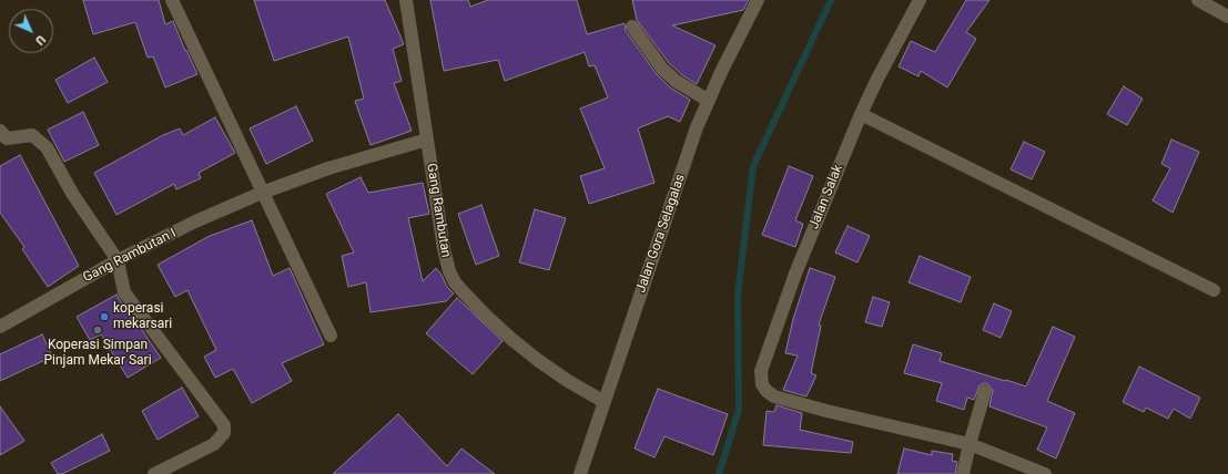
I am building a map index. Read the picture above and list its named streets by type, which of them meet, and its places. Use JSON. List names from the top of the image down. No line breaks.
{"streets":{"street":["Jalan Salak","Gang Rambutan","Jalan Gora Selagalas","Gang Rambutan I"]},"crossings":[["Gang Rambutan","Jalan Gora Selagalas"],["Gang Rambutan","Gang Rambutan I"]],"places":["koperasi mekarsari","Koperasi Simpan Pinjam Mekar Sari"],"north":"bottom right"}
